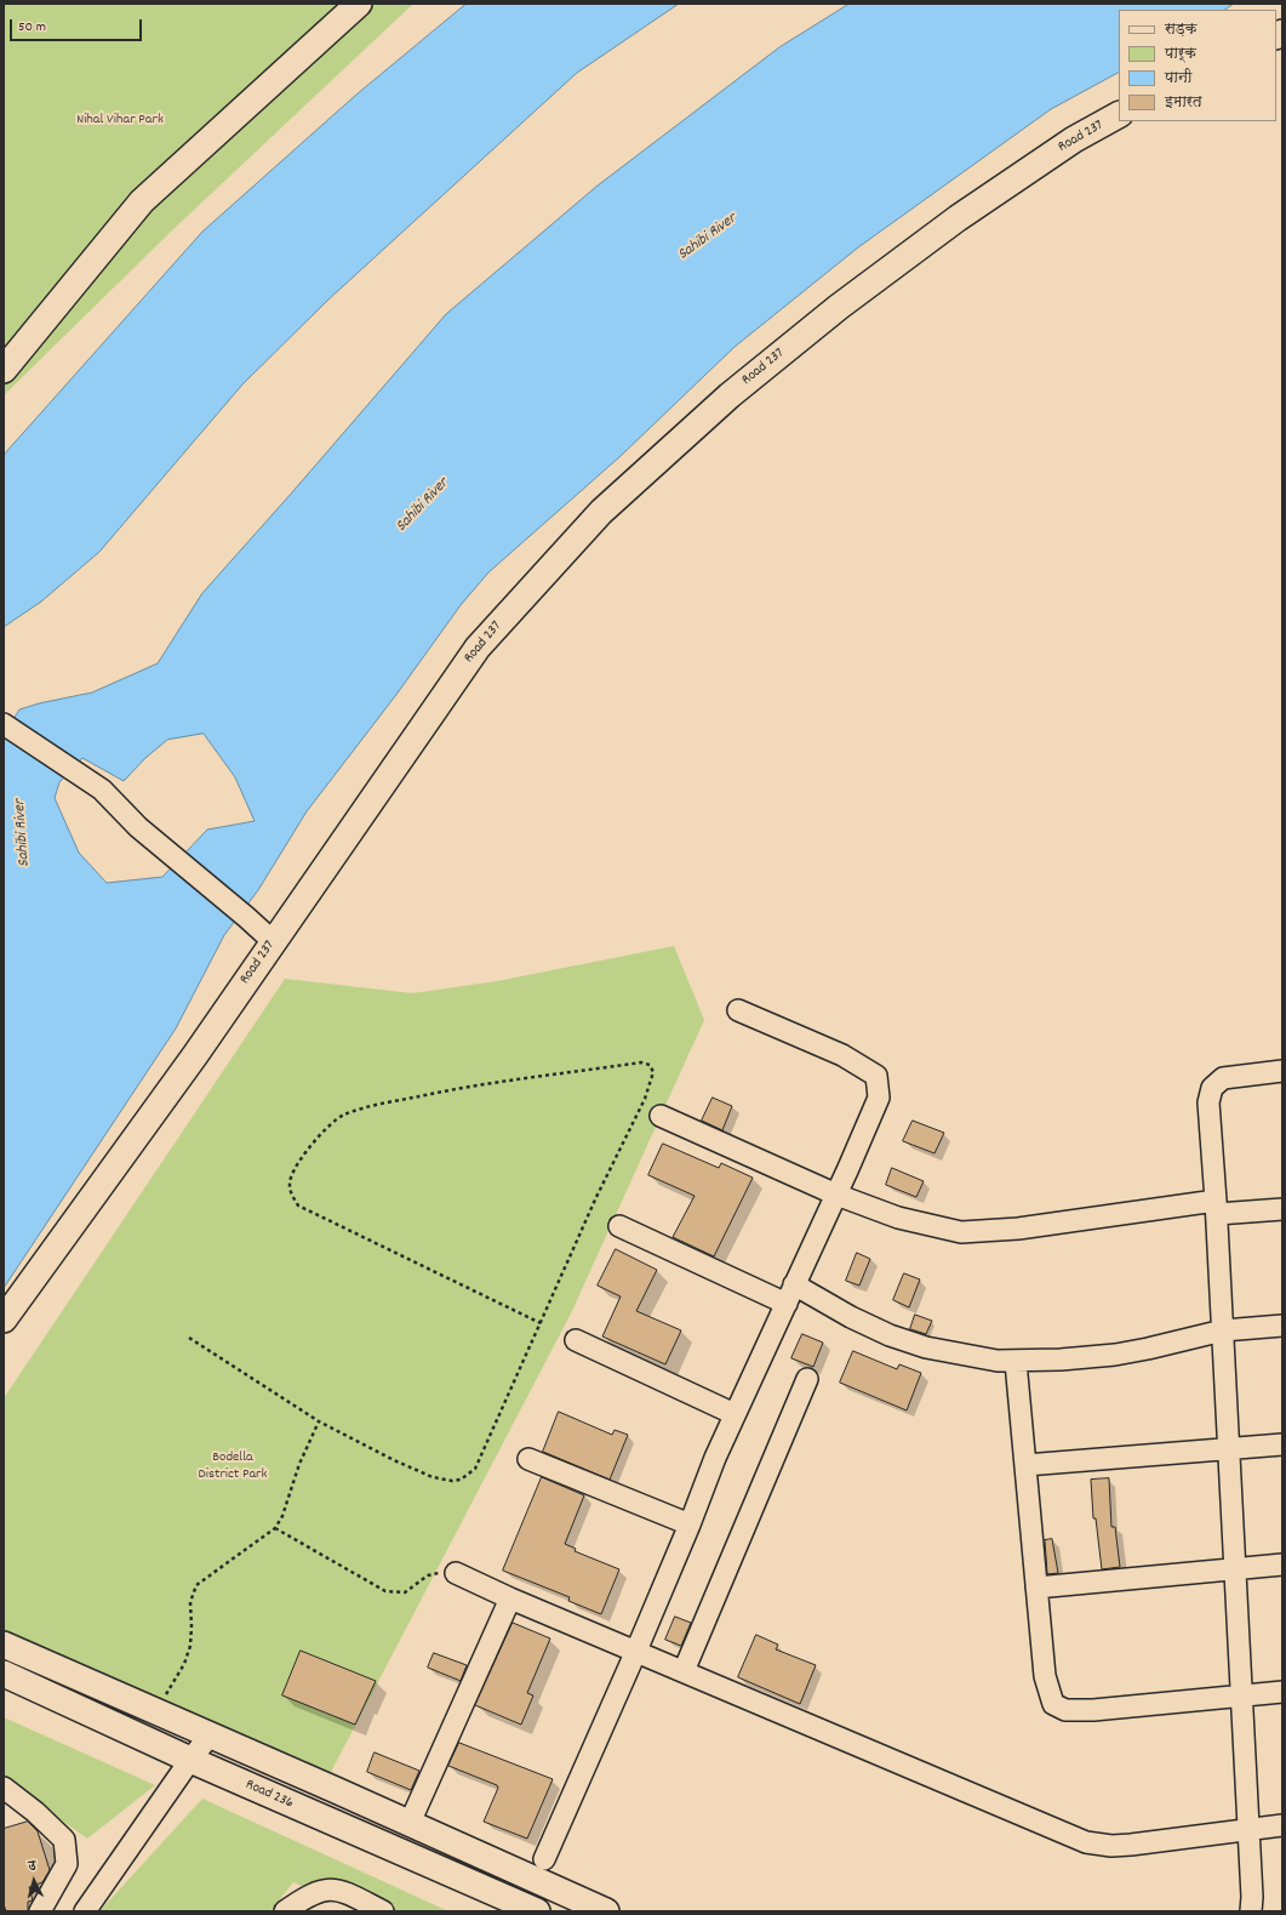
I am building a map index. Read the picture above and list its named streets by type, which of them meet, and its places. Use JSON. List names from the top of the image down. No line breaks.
{"streets":{"street":["Road 237","Road 236"]},"water":["Sahibi River"],"parks":["Nihal Vihar Park","Bodella District Park"],"legend":["सड़क","पार्क","पानी","इमारत"],"scale_bar":"50 m","north":"top"}
